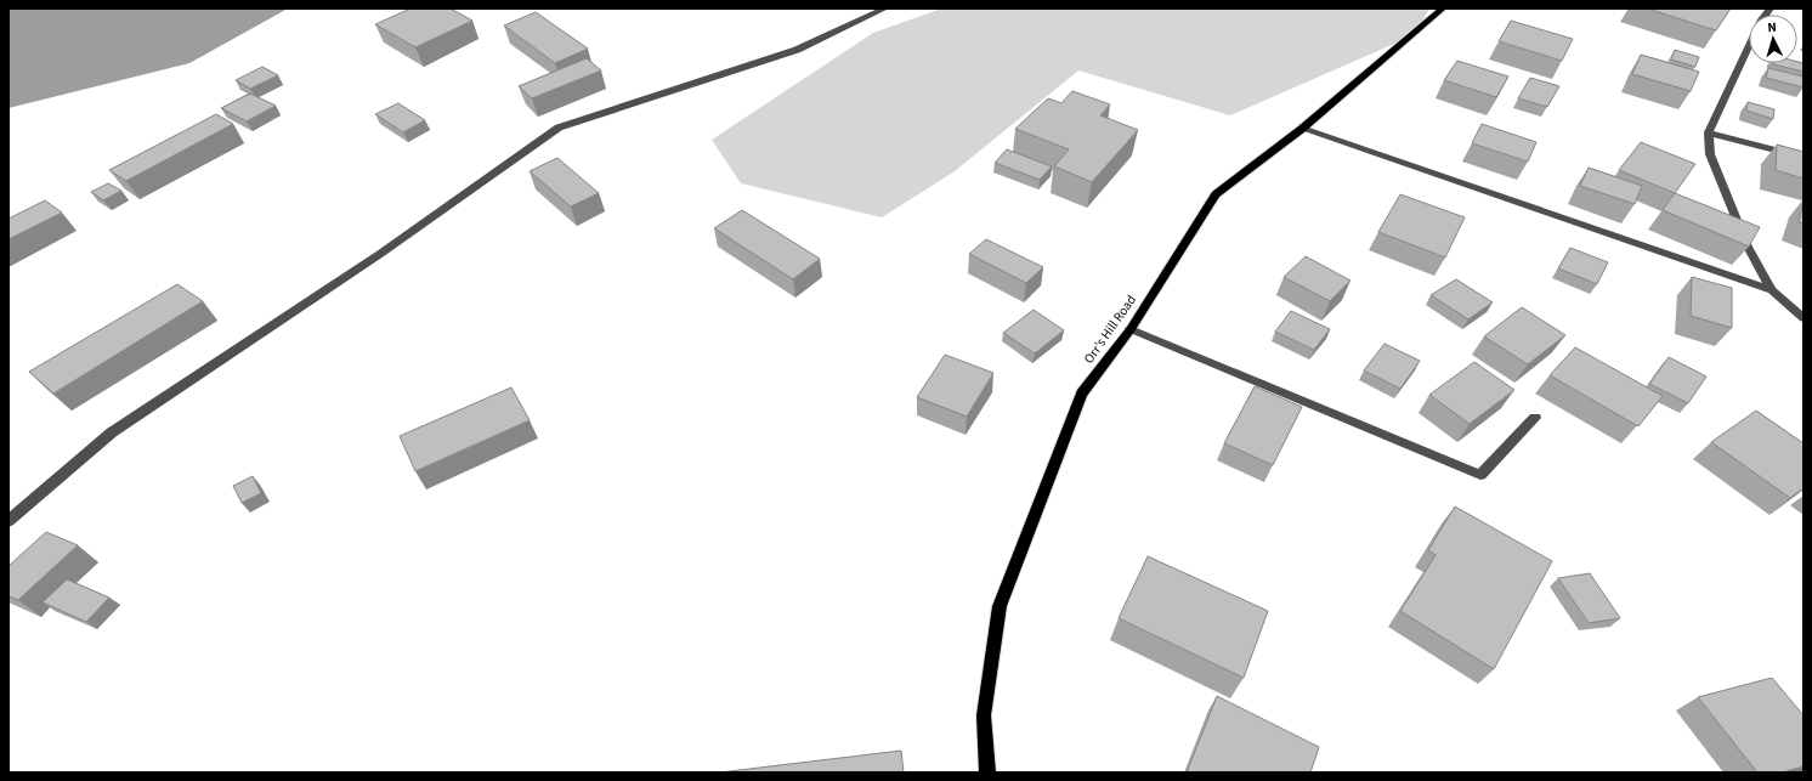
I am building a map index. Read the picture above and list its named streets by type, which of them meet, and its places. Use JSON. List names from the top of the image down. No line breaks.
{"streets":{"main road":["Orr’s Hill Road"]},"north":"top"}
